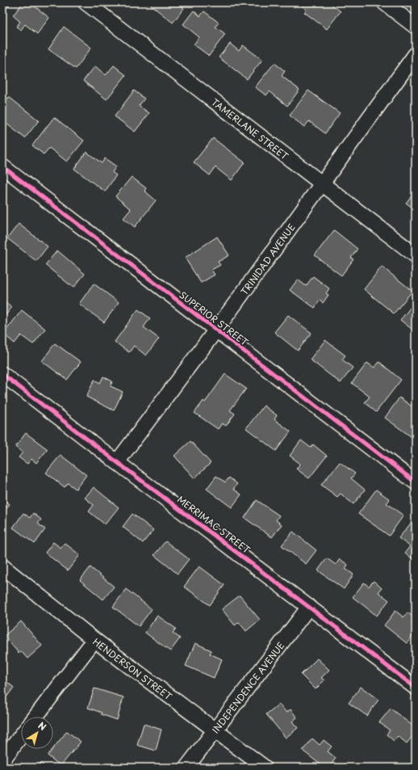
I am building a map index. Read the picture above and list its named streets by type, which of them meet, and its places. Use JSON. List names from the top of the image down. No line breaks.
{"streets":{"street":["TAMERLANE STREET","TRINIDAD AVENUE","SUPERIOR STREET","MERRIMAC STREET","HENDERSON STREET","INDEPENDENCE AVENUE"]},"crossings":[["TAMERLANE STREET","TRINIDAD AVENUE"],["TRINIDAD AVENUE","SUPERIOR STREET"],["TRINIDAD AVENUE","MERRIMAC STREET"],["MERRIMAC STREET","INDEPENDENCE AVENUE"],["HENDERSON STREET","INDEPENDENCE AVENUE"]],"north":"top right"}
